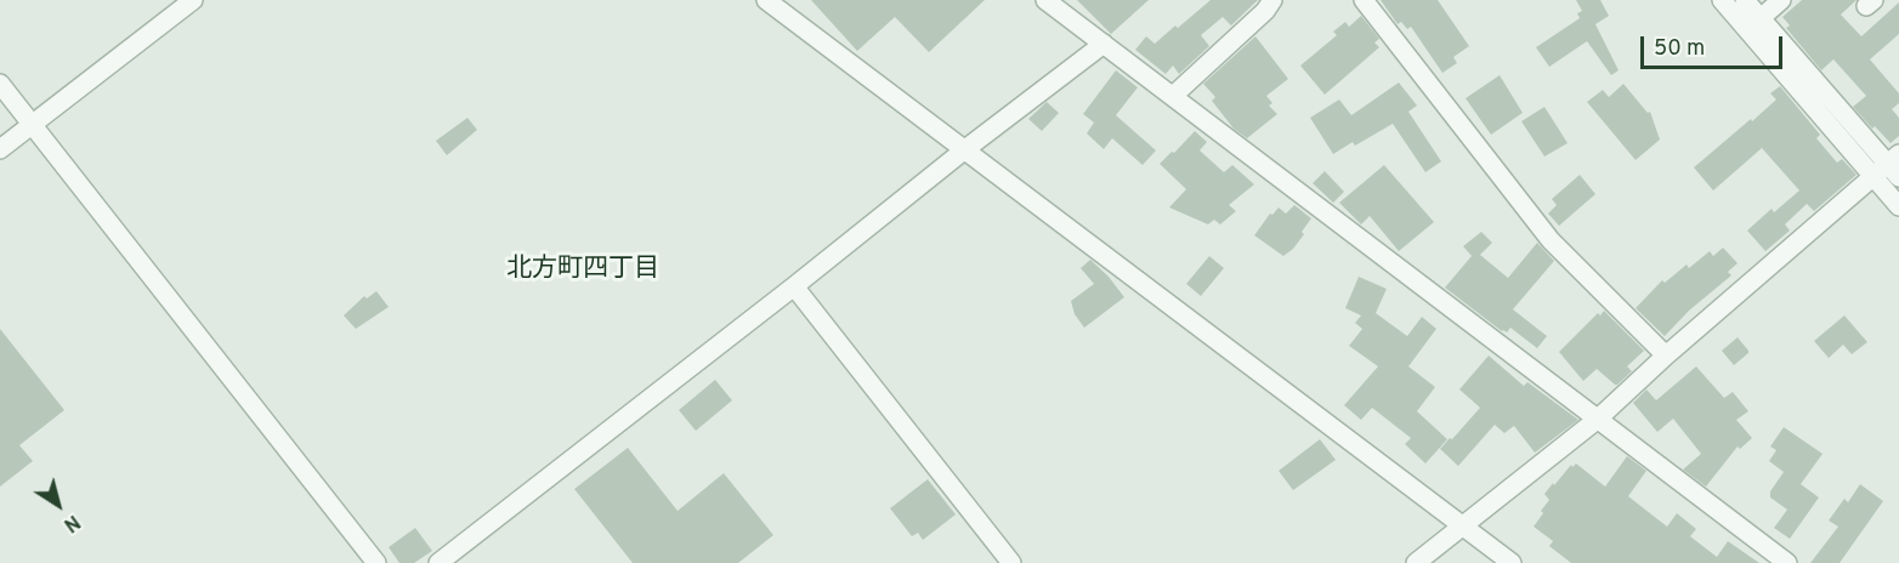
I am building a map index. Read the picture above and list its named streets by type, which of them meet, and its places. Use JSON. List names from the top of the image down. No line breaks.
{"districts":["北方町四丁目"],"scale_bar":"50 m","north":"bottom right"}
